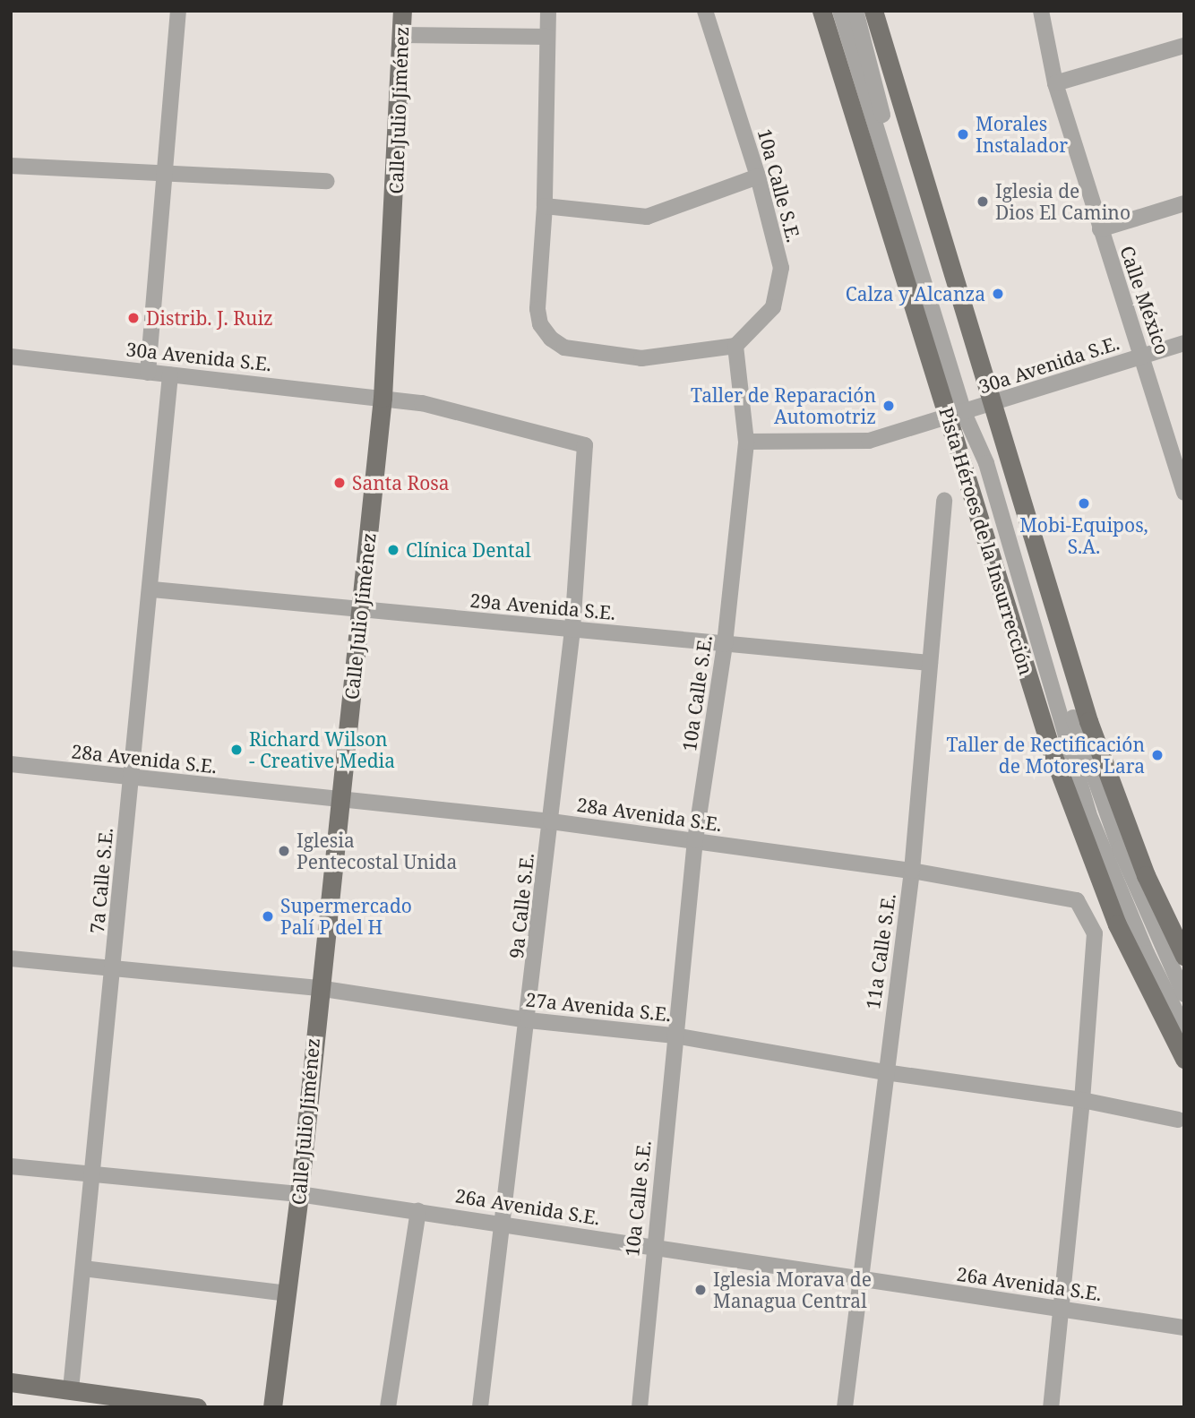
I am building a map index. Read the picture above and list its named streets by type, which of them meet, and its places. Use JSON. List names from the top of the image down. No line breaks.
{"streets":{"main road":["Calle Julio Jiménez","Pista Héroes de la Insurrección"],"street":["10a Calle S.E.","Calle México","30a Avenida S.E.","29a Avenida S.E.","28a Avenida S.E.","7a Calle S.E.","9a Calle S.E.","11a Calle S.E.","27a Avenida S.E.","26a Avenida S.E."]},"crossings":[["Calle Julio Jiménez","30a Avenida S.E."],["Calle Julio Jiménez","29a Avenida S.E."],["Calle Julio Jiménez","28a Avenida S.E."],["Calle Julio Jiménez","27a Avenida S.E."],["Calle Julio Jiménez","26a Avenida S.E."],["10a Calle S.E.","30a Avenida S.E."],["10a Calle S.E.","29a Avenida S.E."],["10a Calle S.E.","28a Avenida S.E."],["10a Calle S.E.","27a Avenida S.E."],["10a Calle S.E.","26a Avenida S.E."],["Calle México","30a Avenida S.E."],["30a Avenida S.E.","Pista Héroes de la Insurrección"],["30a Avenida S.E.","7a Calle S.E."],["30a Avenida S.E.","9a Calle S.E."],["29a Avenida S.E.","7a Calle S.E."],["29a Avenida S.E.","9a Calle S.E."],["29a Avenida S.E.","11a Calle S.E."],["28a Avenida S.E.","7a Calle S.E."],["28a Avenida S.E.","9a Calle S.E."],["28a Avenida S.E.","11a Calle S.E."],["28a Avenida S.E.","27a Avenida S.E."],["28a Avenida S.E.","26a Avenida S.E."],["7a Calle S.E.","27a Avenida S.E."],["7a Calle S.E.","26a Avenida S.E."],["9a Calle S.E.","27a Avenida S.E."],["9a Calle S.E.","26a Avenida S.E."],["11a Calle S.E.","27a Avenida S.E."],["11a Calle S.E.","26a Avenida S.E."]],"places":["Morales Instalador","Iglesia de Dios El Camino","Calza y Alcanza","Distrib. J. Ruiz","Taller de Reparación Automotriz","Santa Rosa","Mobi-Equipos, S.A.","Clínica Dental","Richard Wilson - Creative Media","Taller de Rectificación de Motores Lara","Iglesia Pentecostal Unida","Supermercado Palí P del H","Iglesia Morava de Managua Central"]}
